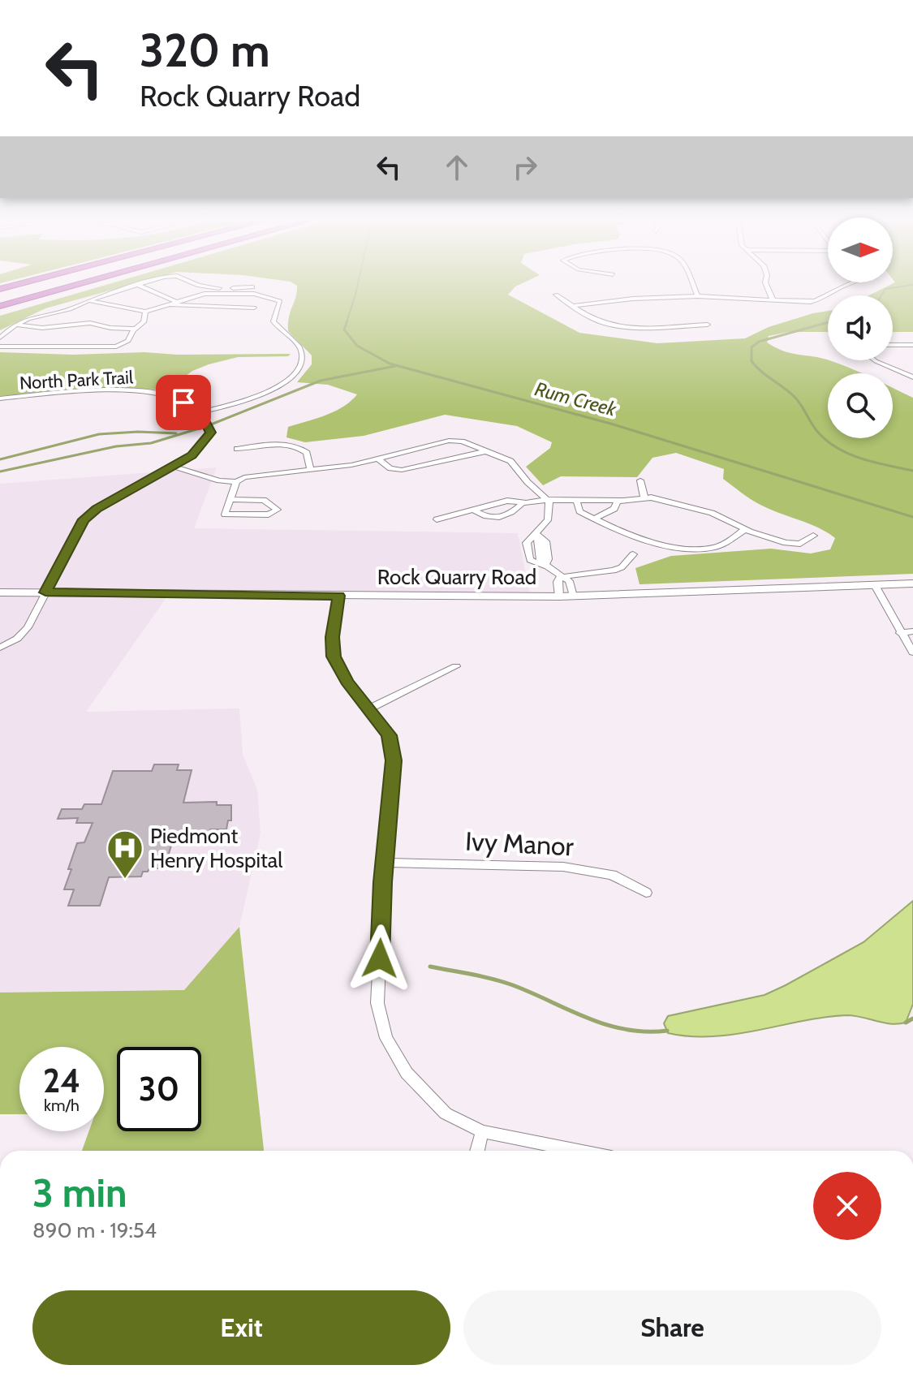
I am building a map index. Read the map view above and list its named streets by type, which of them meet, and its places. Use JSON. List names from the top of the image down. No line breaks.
{"streets":{"street":["North Park Trail","Rock Quarry Road","Ivy Manor"]},"water":["Rum Creek"],"places":{"hospital":["Piedmont Henry Hospital"]},"north":"right","page":{"turn":["320 m","Rock Quarry Road"],"speed":"24 km/h","limit":"30","heading":["3 min","890 m · 19:54"],"buttons":["Exit","Share"]}}
